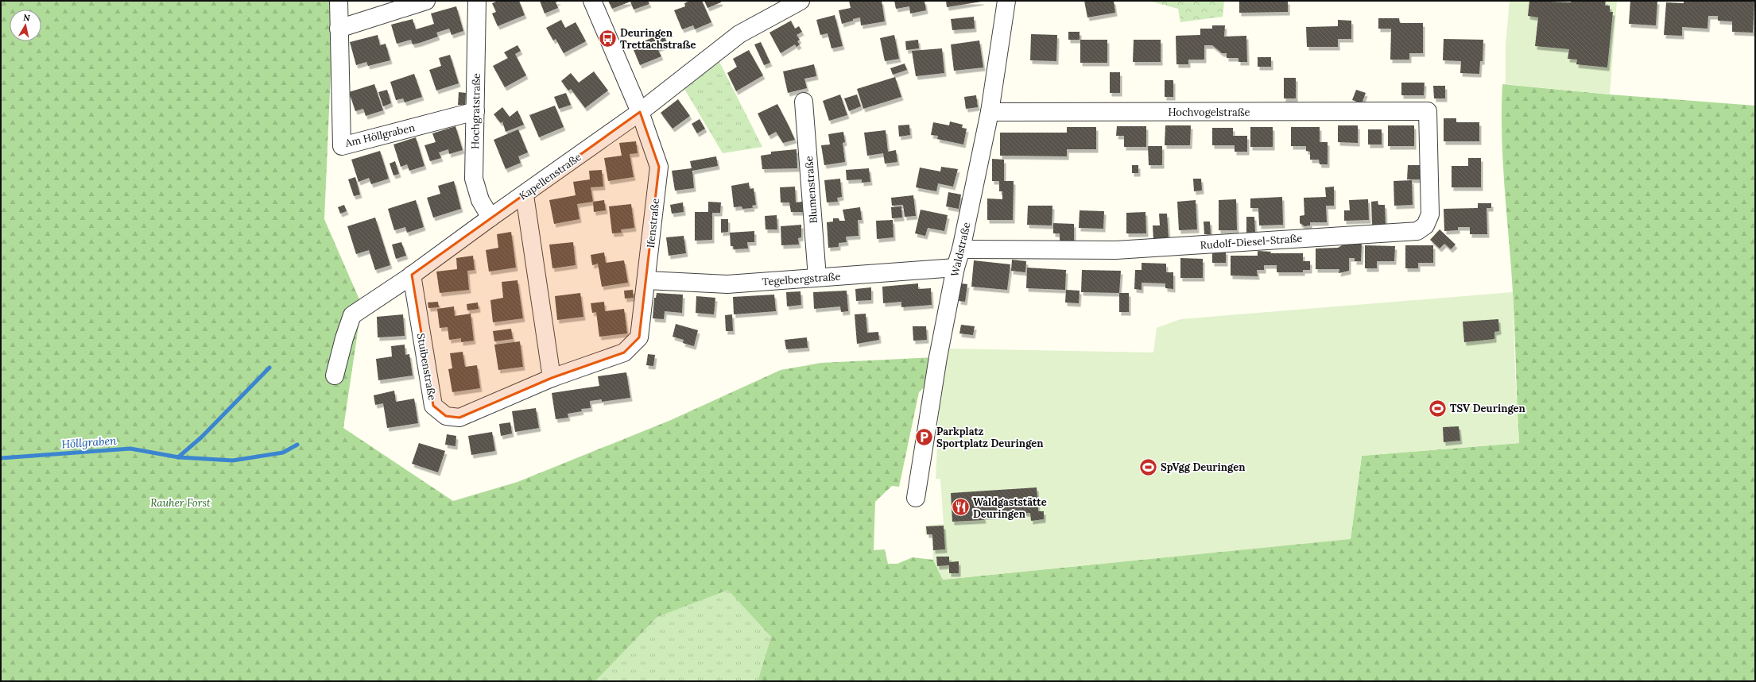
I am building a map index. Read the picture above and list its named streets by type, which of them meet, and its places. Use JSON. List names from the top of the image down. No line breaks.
{"streets":{"street":["Hochgratstraße","Hochvogelstraße","Am Höllgraben","Kapellenstraße","Blumenstraße","Ifenstraße","Rudolf-Diesel-Straße","Waldstraße","Tegelbergstraße","Stuibenstraße"]},"crossings":[["Hochgratstraße","Am Höllgraben"],["Hochgratstraße","Kapellenstraße"],["Hochvogelstraße","Rudolf-Diesel-Straße"],["Hochvogelstraße","Waldstraße"],["Kapellenstraße","Ifenstraße"],["Kapellenstraße","Stuibenstraße"],["Blumenstraße","Tegelbergstraße"],["Ifenstraße","Tegelbergstraße"],["Ifenstraße","Stuibenstraße"],["Rudolf-Diesel-Straße","Waldstraße"],["Waldstraße","Tegelbergstraße"]],"water":["Höllgraben"],"parks":["Rauher Forst"],"places":{"bus stop":["Deuringen Trettachstraße"],"sports":["TSV Deuringen","SpVgg Deuringen"],"parking":["Parkplatz Sportplatz Deuringen"],"restaurant":["Waldgaststätte Deuringen"]},"north":"top"}
